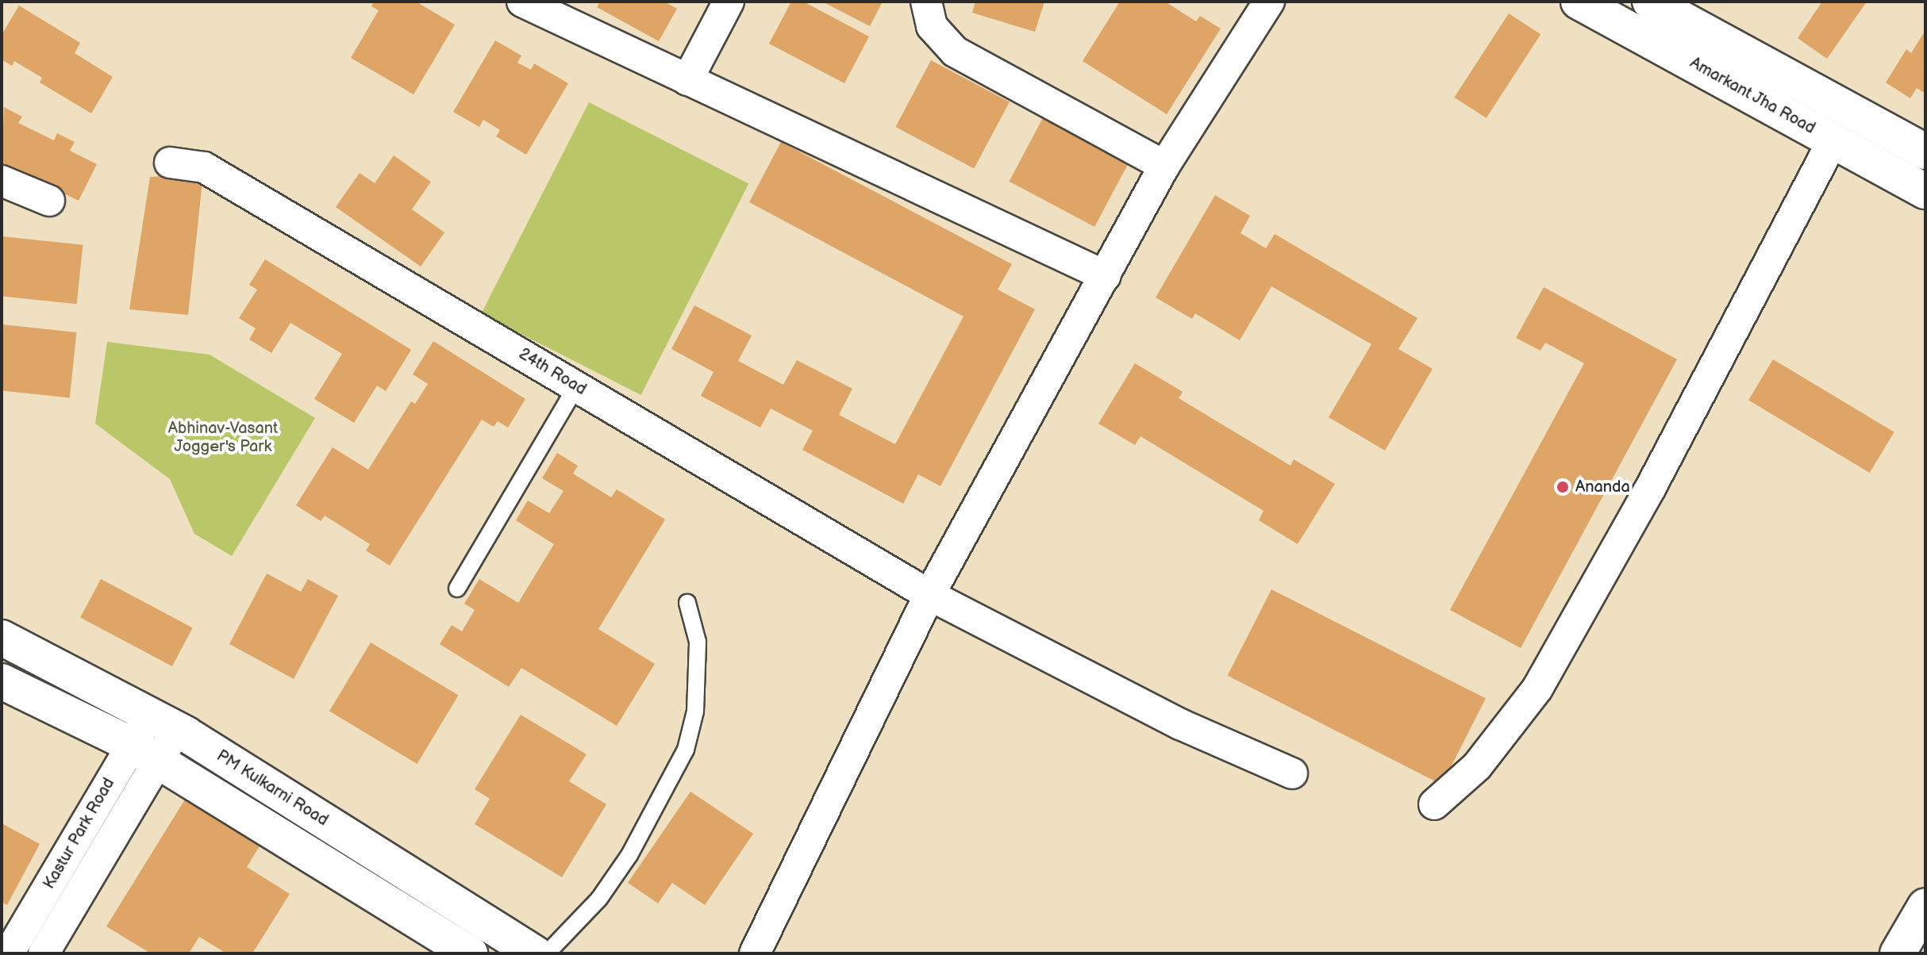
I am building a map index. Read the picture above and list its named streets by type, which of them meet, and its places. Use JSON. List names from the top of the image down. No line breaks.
{"streets":{"street":["Amarkant Jha Road","24th Road","PM Kulkarni Road","Kastur Park Road"]},"crossings":[["PM Kulkarni Road","Kastur Park Road"]],"parks":["Abhinav-Vasant Jogger's Park"],"places":["Ananda"]}
